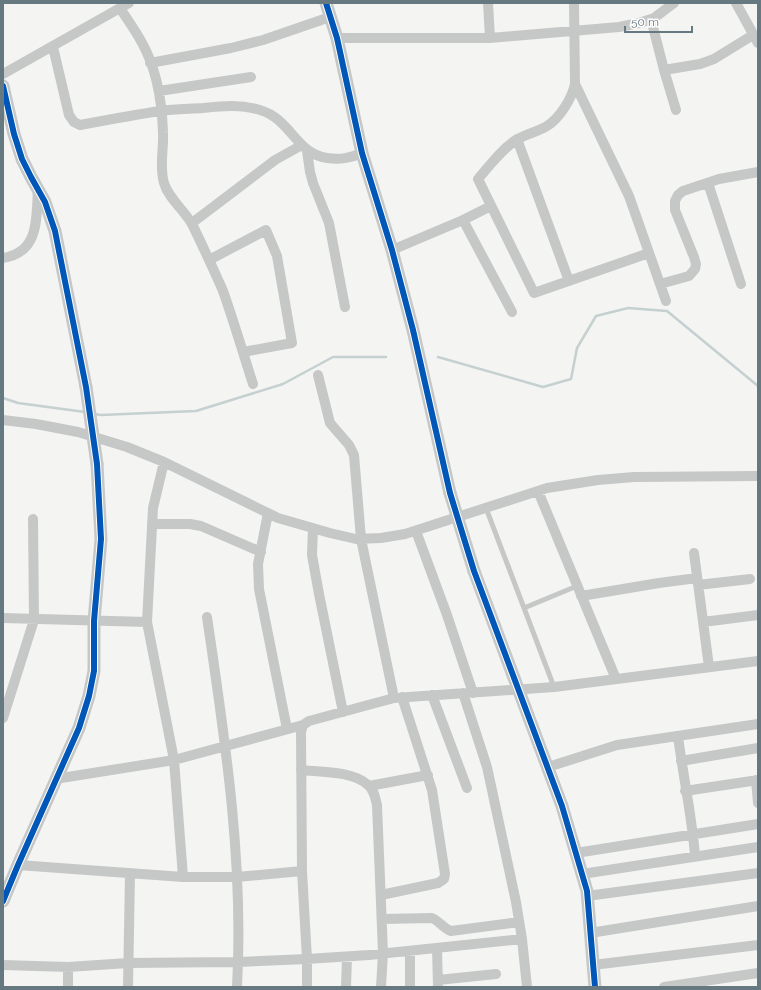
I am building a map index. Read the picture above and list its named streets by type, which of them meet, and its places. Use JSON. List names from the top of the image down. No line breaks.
{"scale_bar":"50 m"}
